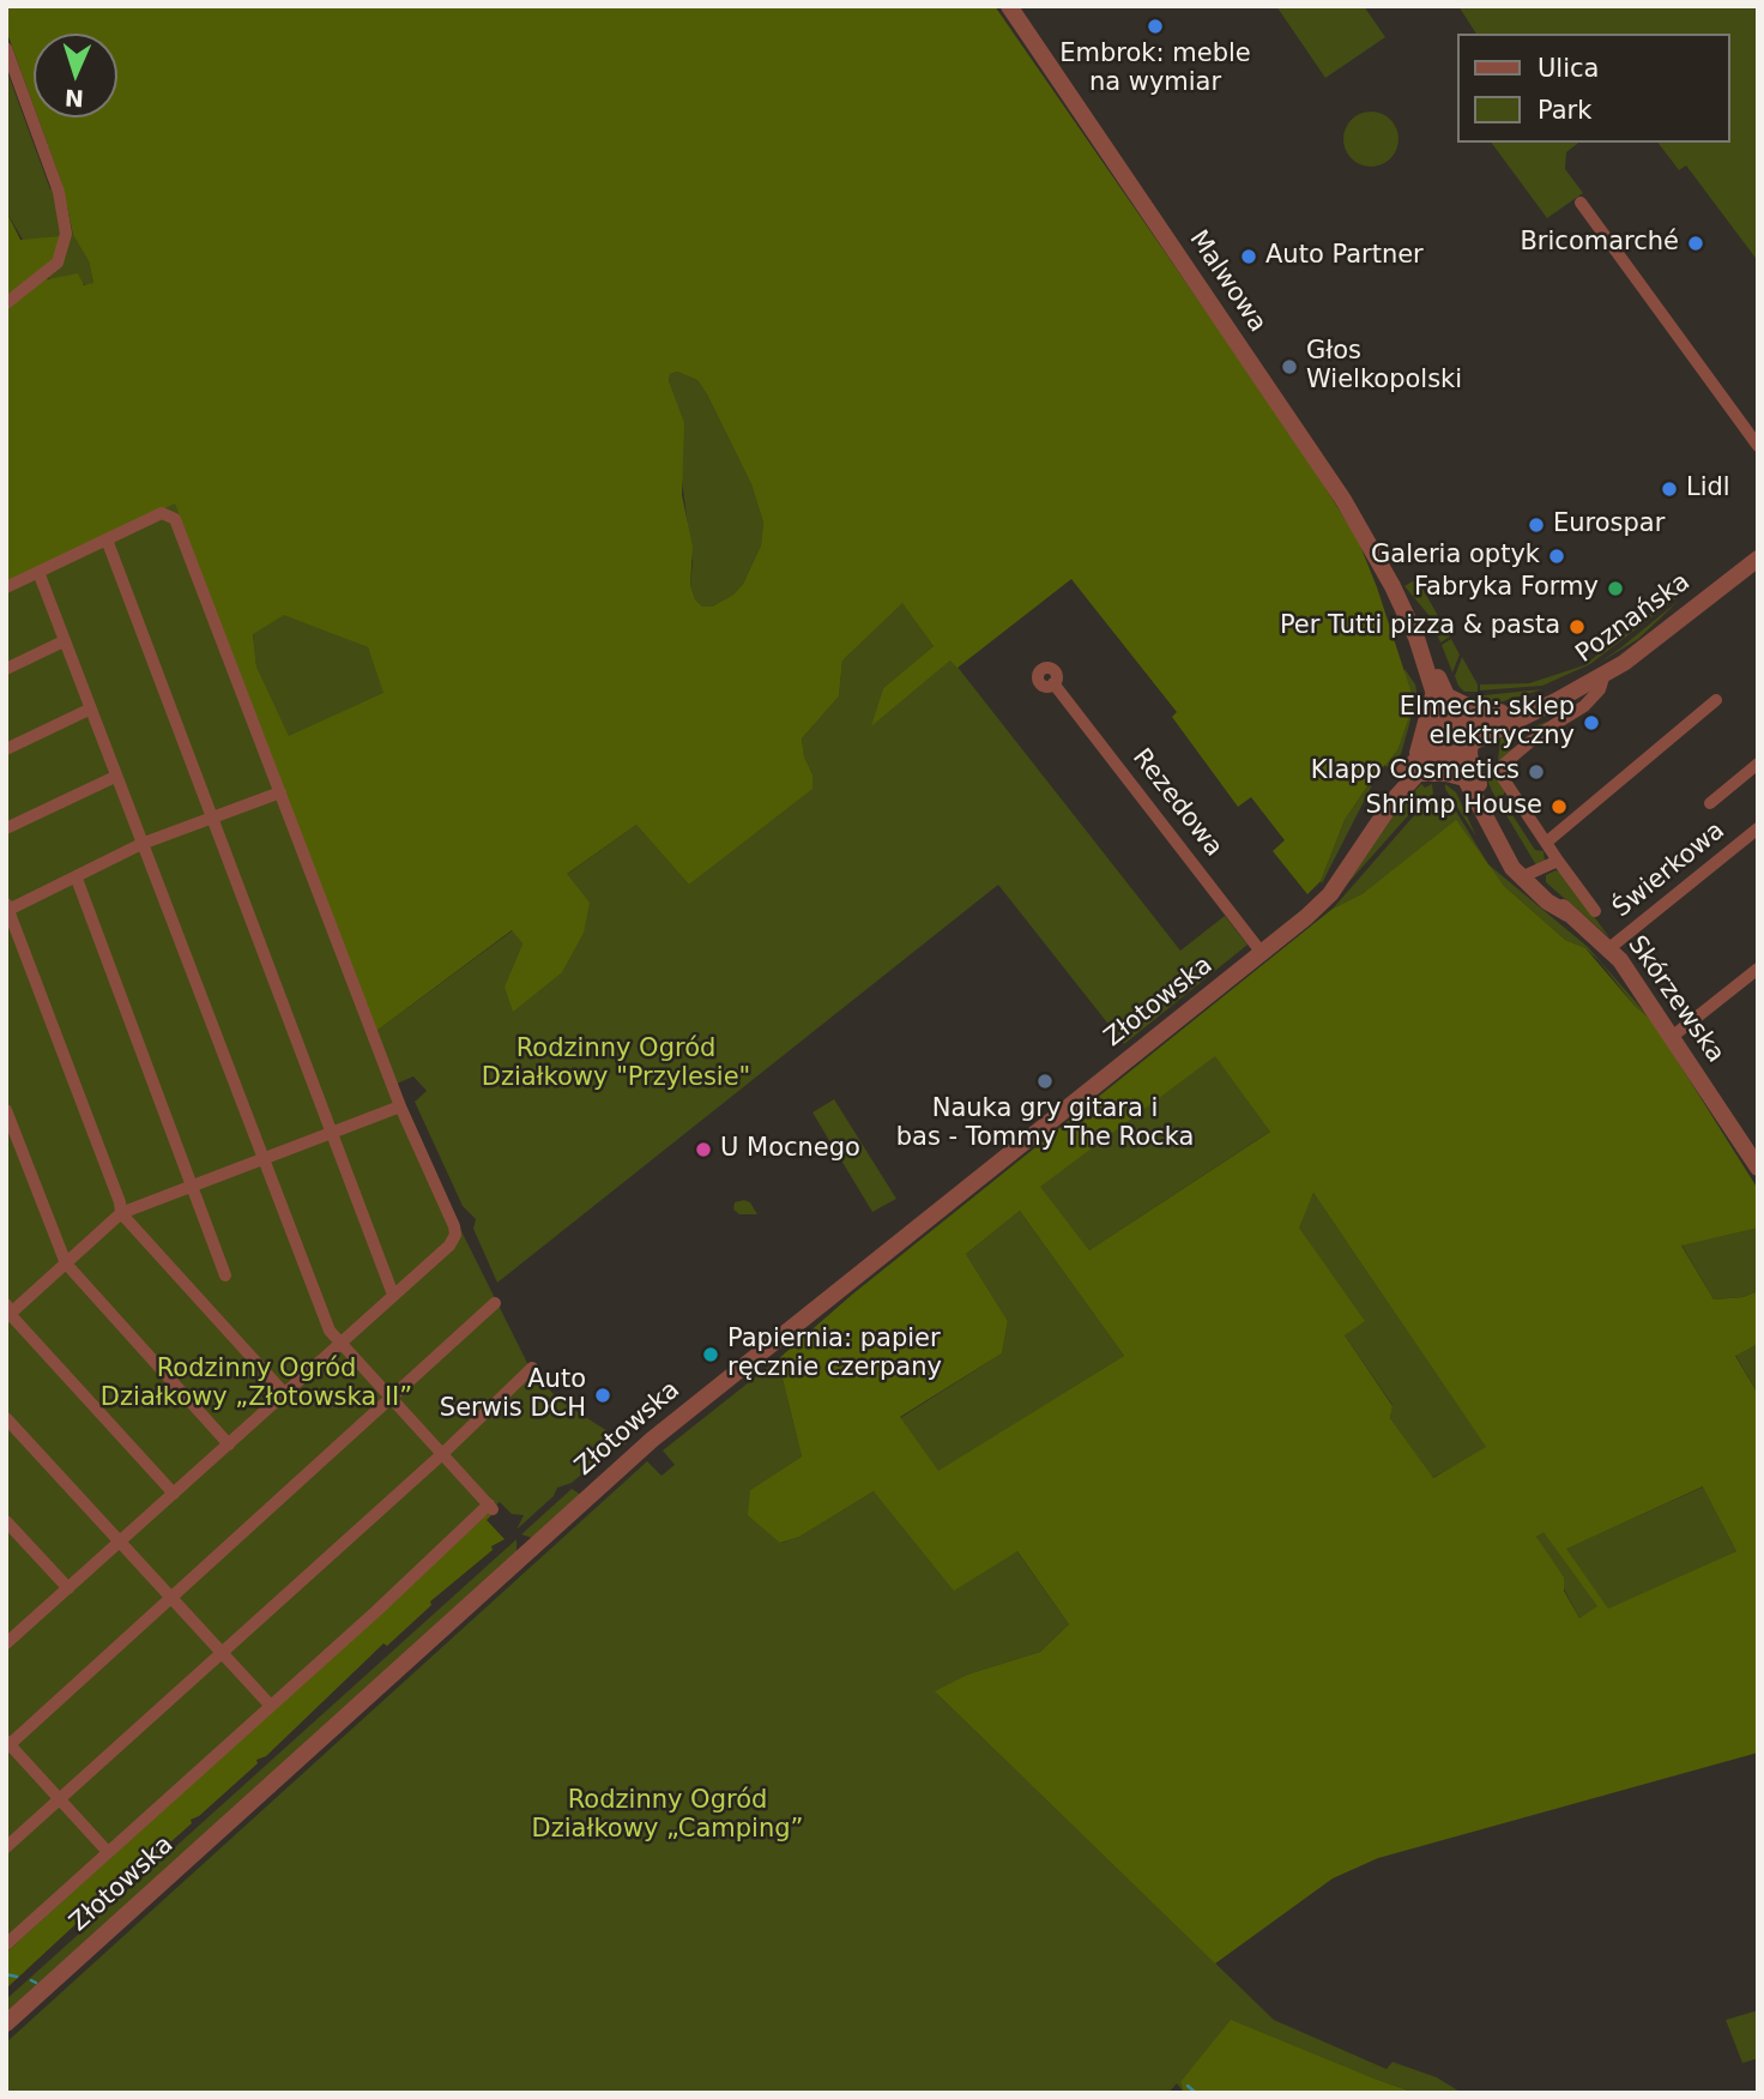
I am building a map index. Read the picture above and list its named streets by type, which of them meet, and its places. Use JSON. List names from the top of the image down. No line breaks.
{"streets":{"street":["Malwowa","Poznańska","Rezedowa","Świerkowa","Skórzewska","Złotowska"]},"crossings":[["Malwowa","Poznańska"],["Malwowa","Skórzewska"],["Malwowa","Złotowska"],["Poznańska","Skórzewska"],["Poznańska","Złotowska"],["Rezedowa","Złotowska"],["Świerkowa","Skórzewska"],["Skórzewska","Złotowska"]],"parks":["Rodzinny Ogród Działkowy \"Przylesie\"","Rodzinny Ogród Działkowy „Złotowska II”","Rodzinny Ogród Działkowy „Camping”"],"places":["Embrok: meble na wymiar","Bricomarché","Auto Partner","Głos Wielkopolski","Lidl","Eurospar","Galeria optyk","Fabryka Formy","Per Tutti pizza & pasta","Elmech: sklep elektryczny","Klapp Cosmetics","Shrimp House","Nauka gry gitara i bas - Tommy The Rocka","U Mocnego","Papiernia: papier ręcznie czerpany","Auto Serwis DCH"],"legend":["Ulica","Park"],"north":"bottom"}
